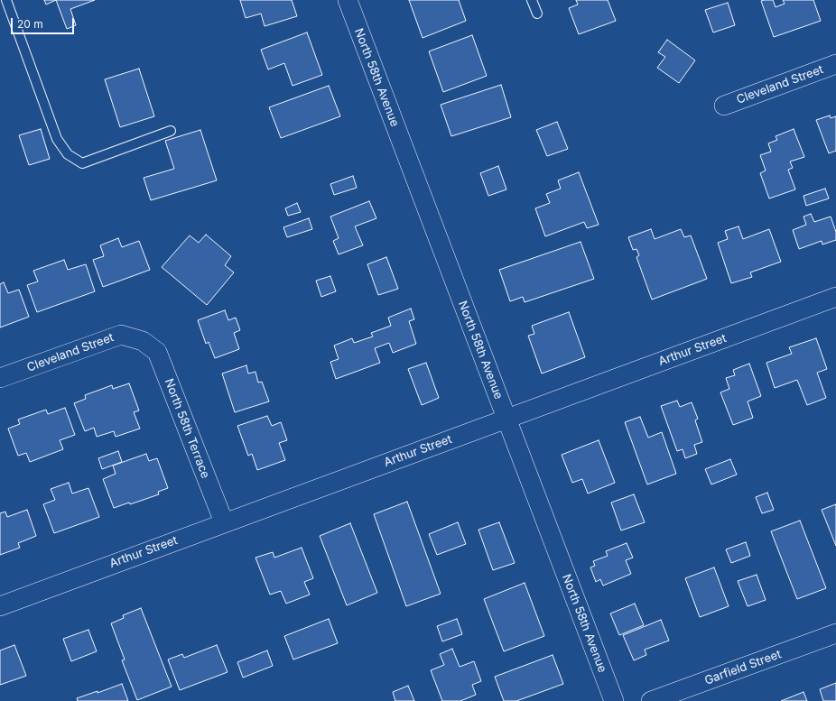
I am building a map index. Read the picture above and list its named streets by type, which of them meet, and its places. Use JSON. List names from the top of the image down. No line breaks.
{"streets":{"street":["North 58th Avenue","Cleveland Street","Arthur Street","North 58th Terrace","Garfield Street"]},"crossings":[["North 58th Avenue","Arthur Street"],["Cleveland Street","North 58th Terrace"],["Arthur Street","North 58th Terrace"]],"scale_bar":"20 m"}
